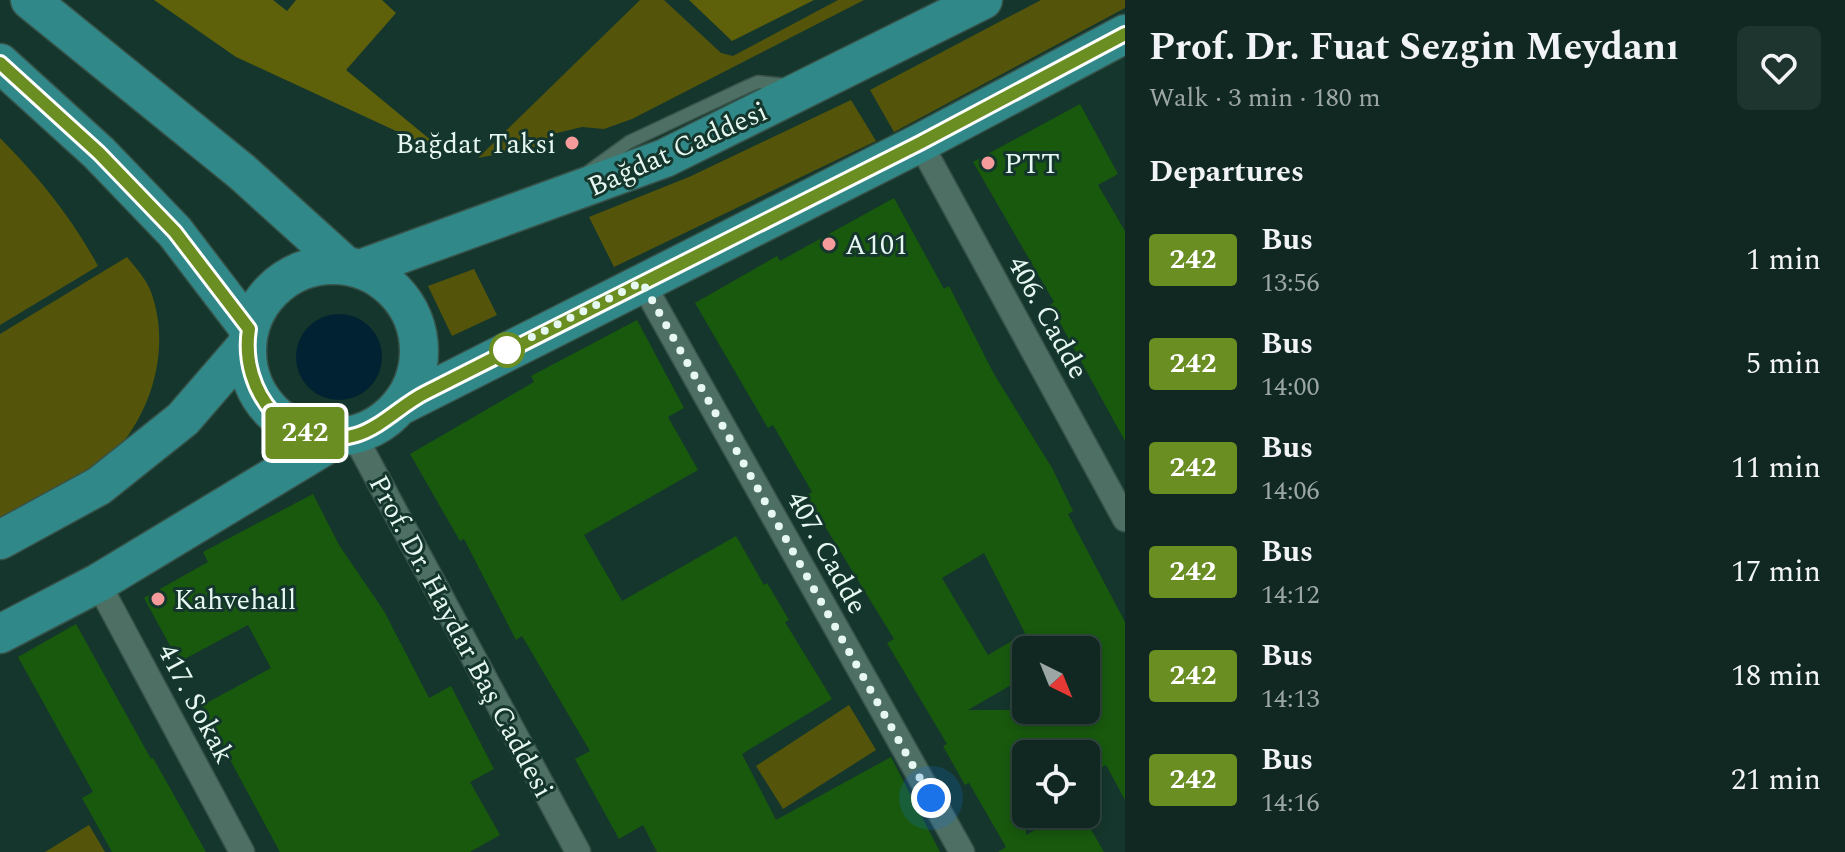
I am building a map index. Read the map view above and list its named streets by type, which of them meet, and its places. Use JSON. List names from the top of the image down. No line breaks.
{"streets":{"main road":["Bağdat Caddesi"],"street":["406. Cadde","407. Cadde","Prof. Dr. Haydar Baş Caddesi","417. Sokak"]},"crossings":[["Bağdat Caddesi","Prof. Dr. Haydar Baş Caddesi"]],"places":["Bağdat Taksi","PTT","A101","Kahvehall"],"lines":["bus line 242"],"north":"bottom right","page":{"on_map":"242","heading":[["Prof. Dr. Fuat Sezgin Meydanı","Walk · 3 min · 180 m"],"Departures"],"list":[{"mark":"242","name":"Bus","note":"13:56","value":"1 min"},{"mark":"242","name":"Bus","note":"14:00","value":"5 min"},{"mark":"242","name":"Bus","note":"14:06","value":"11 min"},{"mark":"242","name":"Bus","note":"14:12","value":"17 min"},{"mark":"242","name":"Bus","note":"14:13","value":"18 min"},{"mark":"242","name":"Bus","note":"14:16","value":"21 min"}]}}
